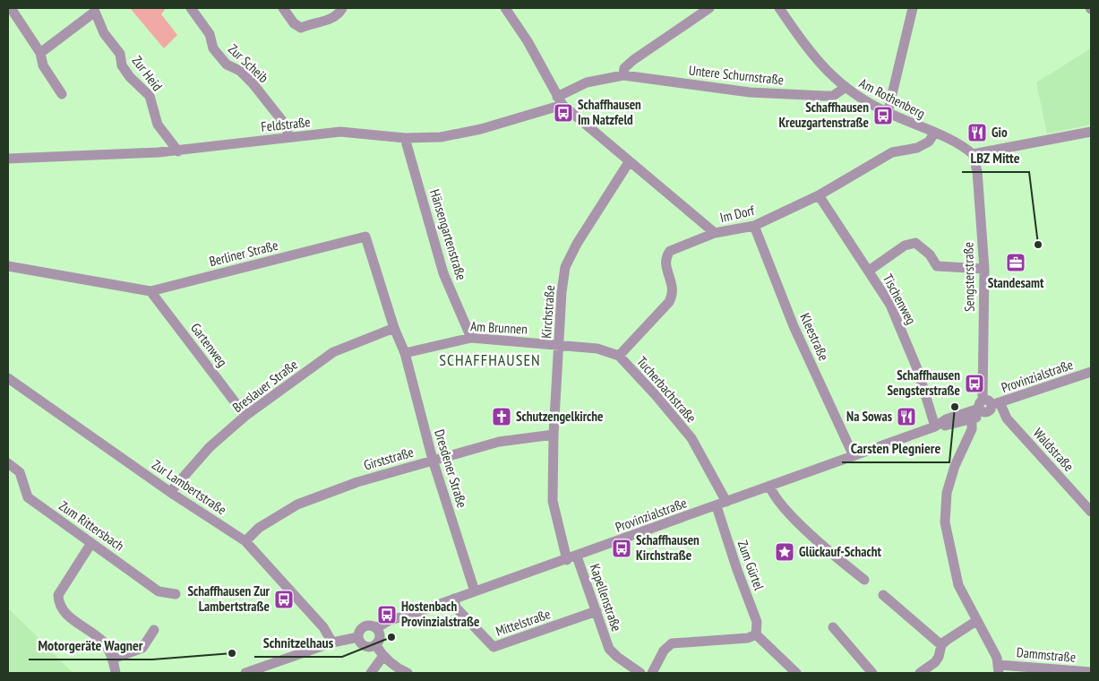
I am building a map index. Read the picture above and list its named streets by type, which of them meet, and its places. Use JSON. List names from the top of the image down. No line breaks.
{"streets":{"street":["Zur Scheib","Zur Heid","Untere Schurnstraße","Am Rothenberg","Feldstraße","Im Dorf","Hänsengartenstraße","Berliner Straße","Sengsterstraße","Tischenweg","Kirchstraße","Am Brunnen","Kleestraße","Gartenweg","Provinzialstraße","Breslauer Straße","Tucherbachstraße","Waldstraße","Girststraße","Dresdener Straße","Zur Lambertstraße","Zum Rittersbach","Zum Gürtel","Kapellenstraße","Mittelstraße","Dammstraße"]},"crossings":[["Zur Scheib","Feldstraße"],["Zur Heid","Feldstraße"],["Untere Schurnstraße","Am Rothenberg"],["Untere Schurnstraße","Feldstraße"],["Untere Schurnstraße","Im Dorf"],["Am Rothenberg","Im Dorf"],["Am Rothenberg","Sengsterstraße"],["Feldstraße","Im Dorf"],["Feldstraße","Hänsengartenstraße"],["Im Dorf","Tischenweg"],["Im Dorf","Kirchstraße"],["Im Dorf","Kleestraße"],["Im Dorf","Tucherbachstraße"],["Hänsengartenstraße","Am Brunnen"],["Berliner Straße","Am Brunnen"],["Berliner Straße","Gartenweg"],["Berliner Straße","Breslauer Straße"],["Berliner Straße","Dresdener Straße"],["Sengsterstraße","Provinzialstraße"],["Sengsterstraße","Waldstraße"],["Tischenweg","Provinzialstraße"],["Kirchstraße","Am Brunnen"],["Kirchstraße","Provinzialstraße"],["Kirchstraße","Girststraße"],["Kirchstraße","Kapellenstraße"],["Am Brunnen","Tucherbachstraße"],["Am Brunnen","Dresdener Straße"],["Kleestraße","Provinzialstraße"],["Gartenweg","Breslauer Straße"],["Provinzialstraße","Tucherbachstraße"],["Provinzialstraße","Waldstraße"],["Provinzialstraße","Dresdener Straße"],["Provinzialstraße","Zum Gürtel"],["Provinzialstraße","Kapellenstraße"],["Provinzialstraße","Mittelstraße"],["Breslauer Straße","Zur Lambertstraße"],["Girststraße","Dresdener Straße"],["Girststraße","Zur Lambertstraße"],["Kapellenstraße","Mittelstraße"]],"districts":["SCHAFFHAUSEN"],"places":{"bus stop":["Schaffhausen Im Natzfeld","Schaffhausen Kreuzgartenstraße","Schaffhausen Sengsterstraße","Schaffhausen Kirchstraße","Schaffhausen Zur Lambertstraße","Hostenbach Provinzialstraße"],"restaurant":["Gio","Na Sowas"],"other":["LBZ Mitte","Carsten Plegniere","Schnitzelhaus","Motorgeräte Wagner"],"office":["Standesamt"],"church":["Schutzengelkirche"],"place":["Glückauf-Schacht"]}}
